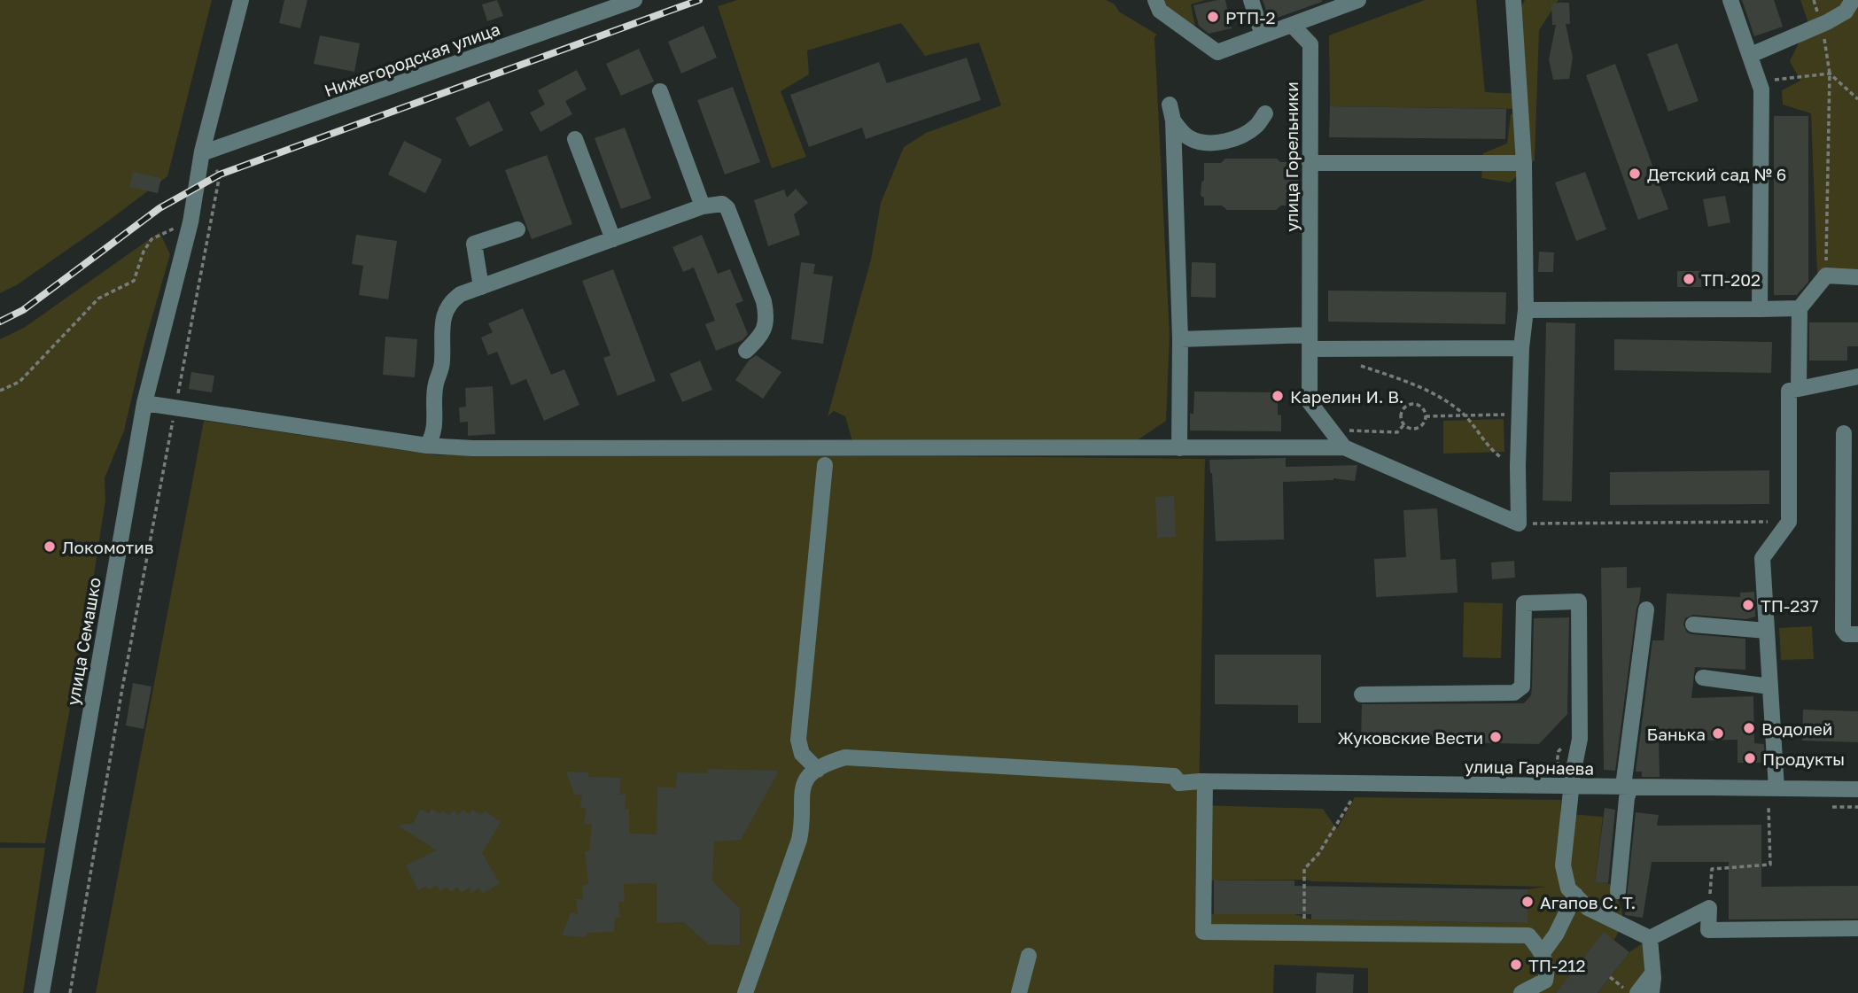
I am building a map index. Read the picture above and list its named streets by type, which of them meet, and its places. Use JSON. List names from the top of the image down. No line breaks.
{"streets":{"street":["Нижегородская улица","улица Горельники","улица Семашко","улица Гарнаева"]},"crossings":[["Нижегородская улица","улица Семашко"]],"places":["РТП-2","Детский сад № 6","ТП-202","Карелин И. В.","Локомотив","ТП-237","Водолей","Банька","Жуковские Вести","Продукты","Агапов С. Т.","ТП-212"]}
